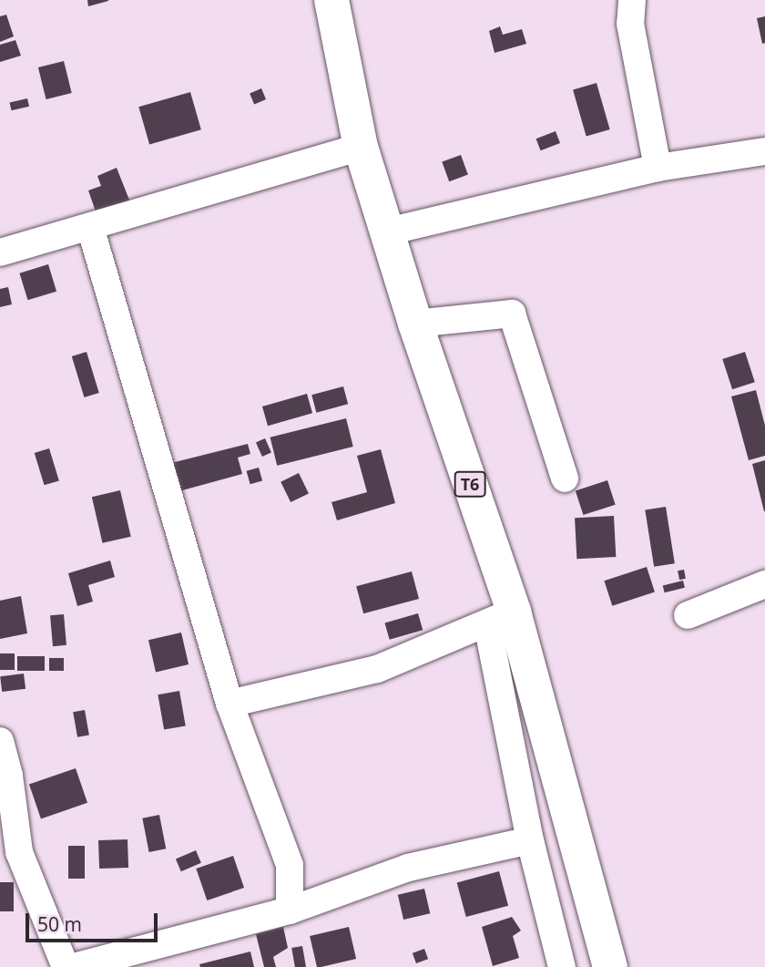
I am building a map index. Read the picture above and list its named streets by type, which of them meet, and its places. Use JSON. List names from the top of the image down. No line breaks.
{"streets":{"highway":["T6"]},"scale_bar":"50 m"}
